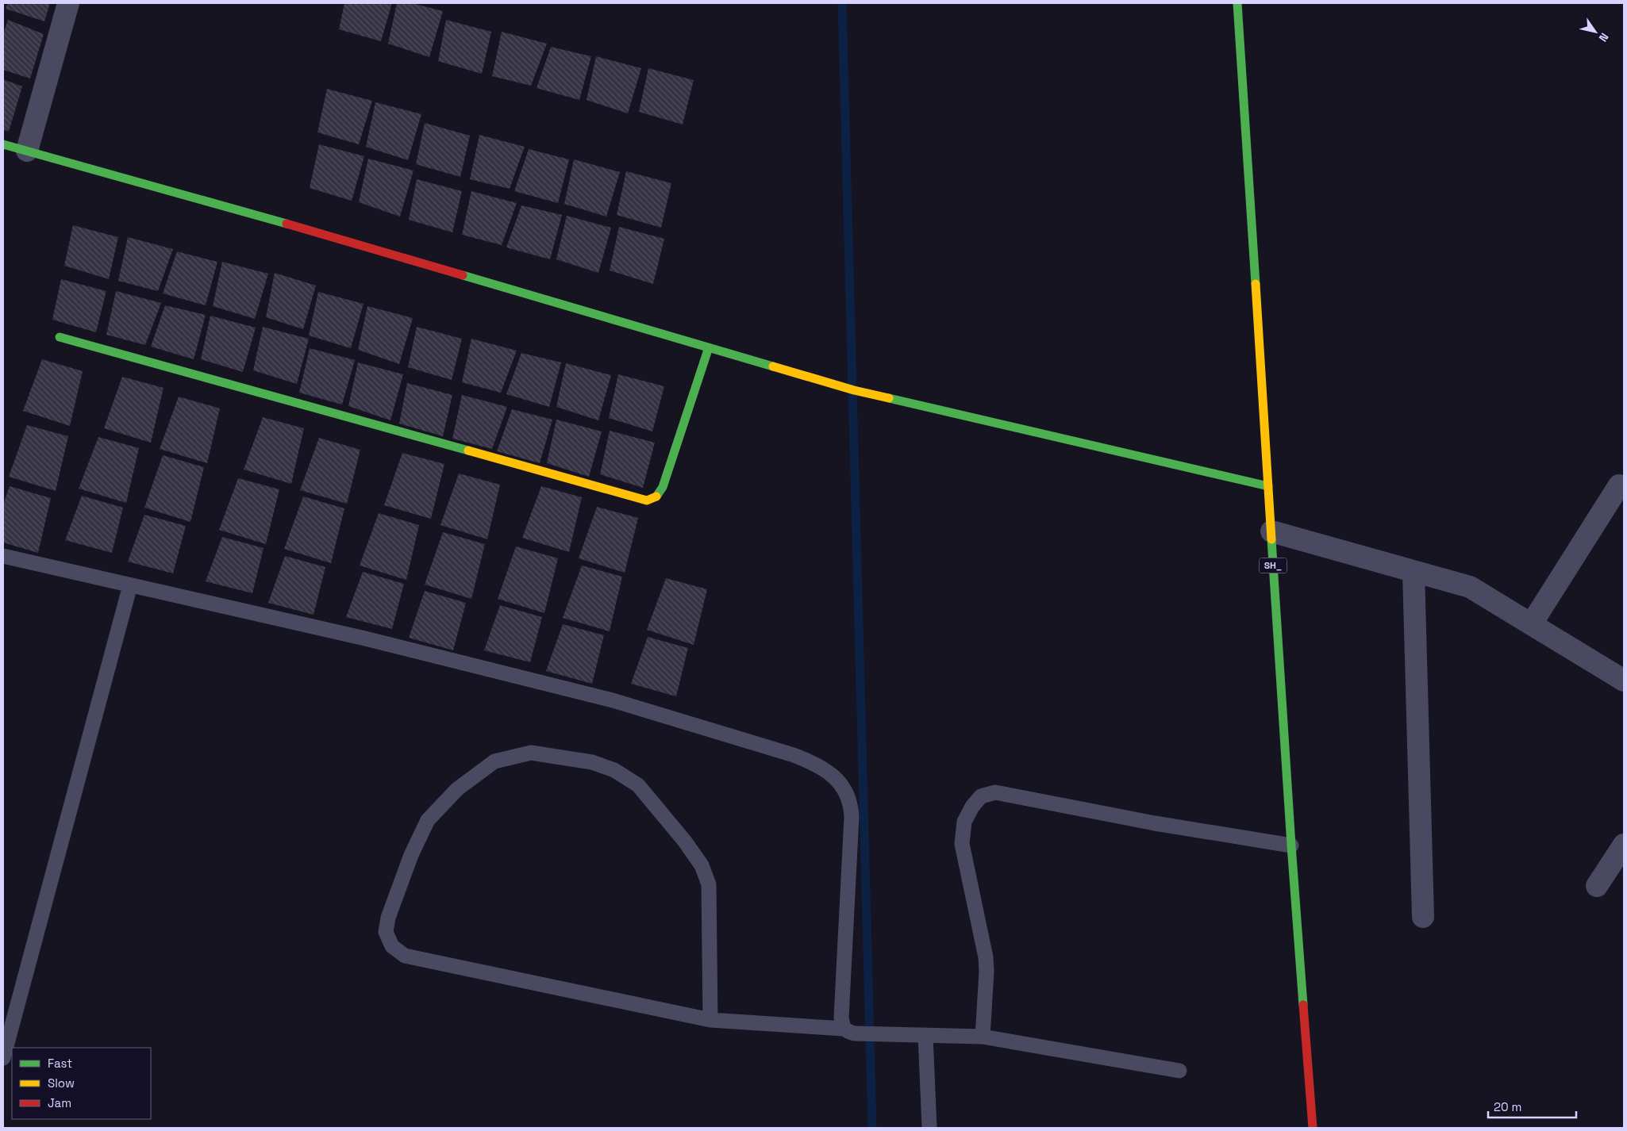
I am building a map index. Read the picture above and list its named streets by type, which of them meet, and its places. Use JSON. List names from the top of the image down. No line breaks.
{"streets":{"street":["SH_"]},"legend":["Fast","Slow","Jam"],"scale_bar":"20 m","north":"bottom right"}
